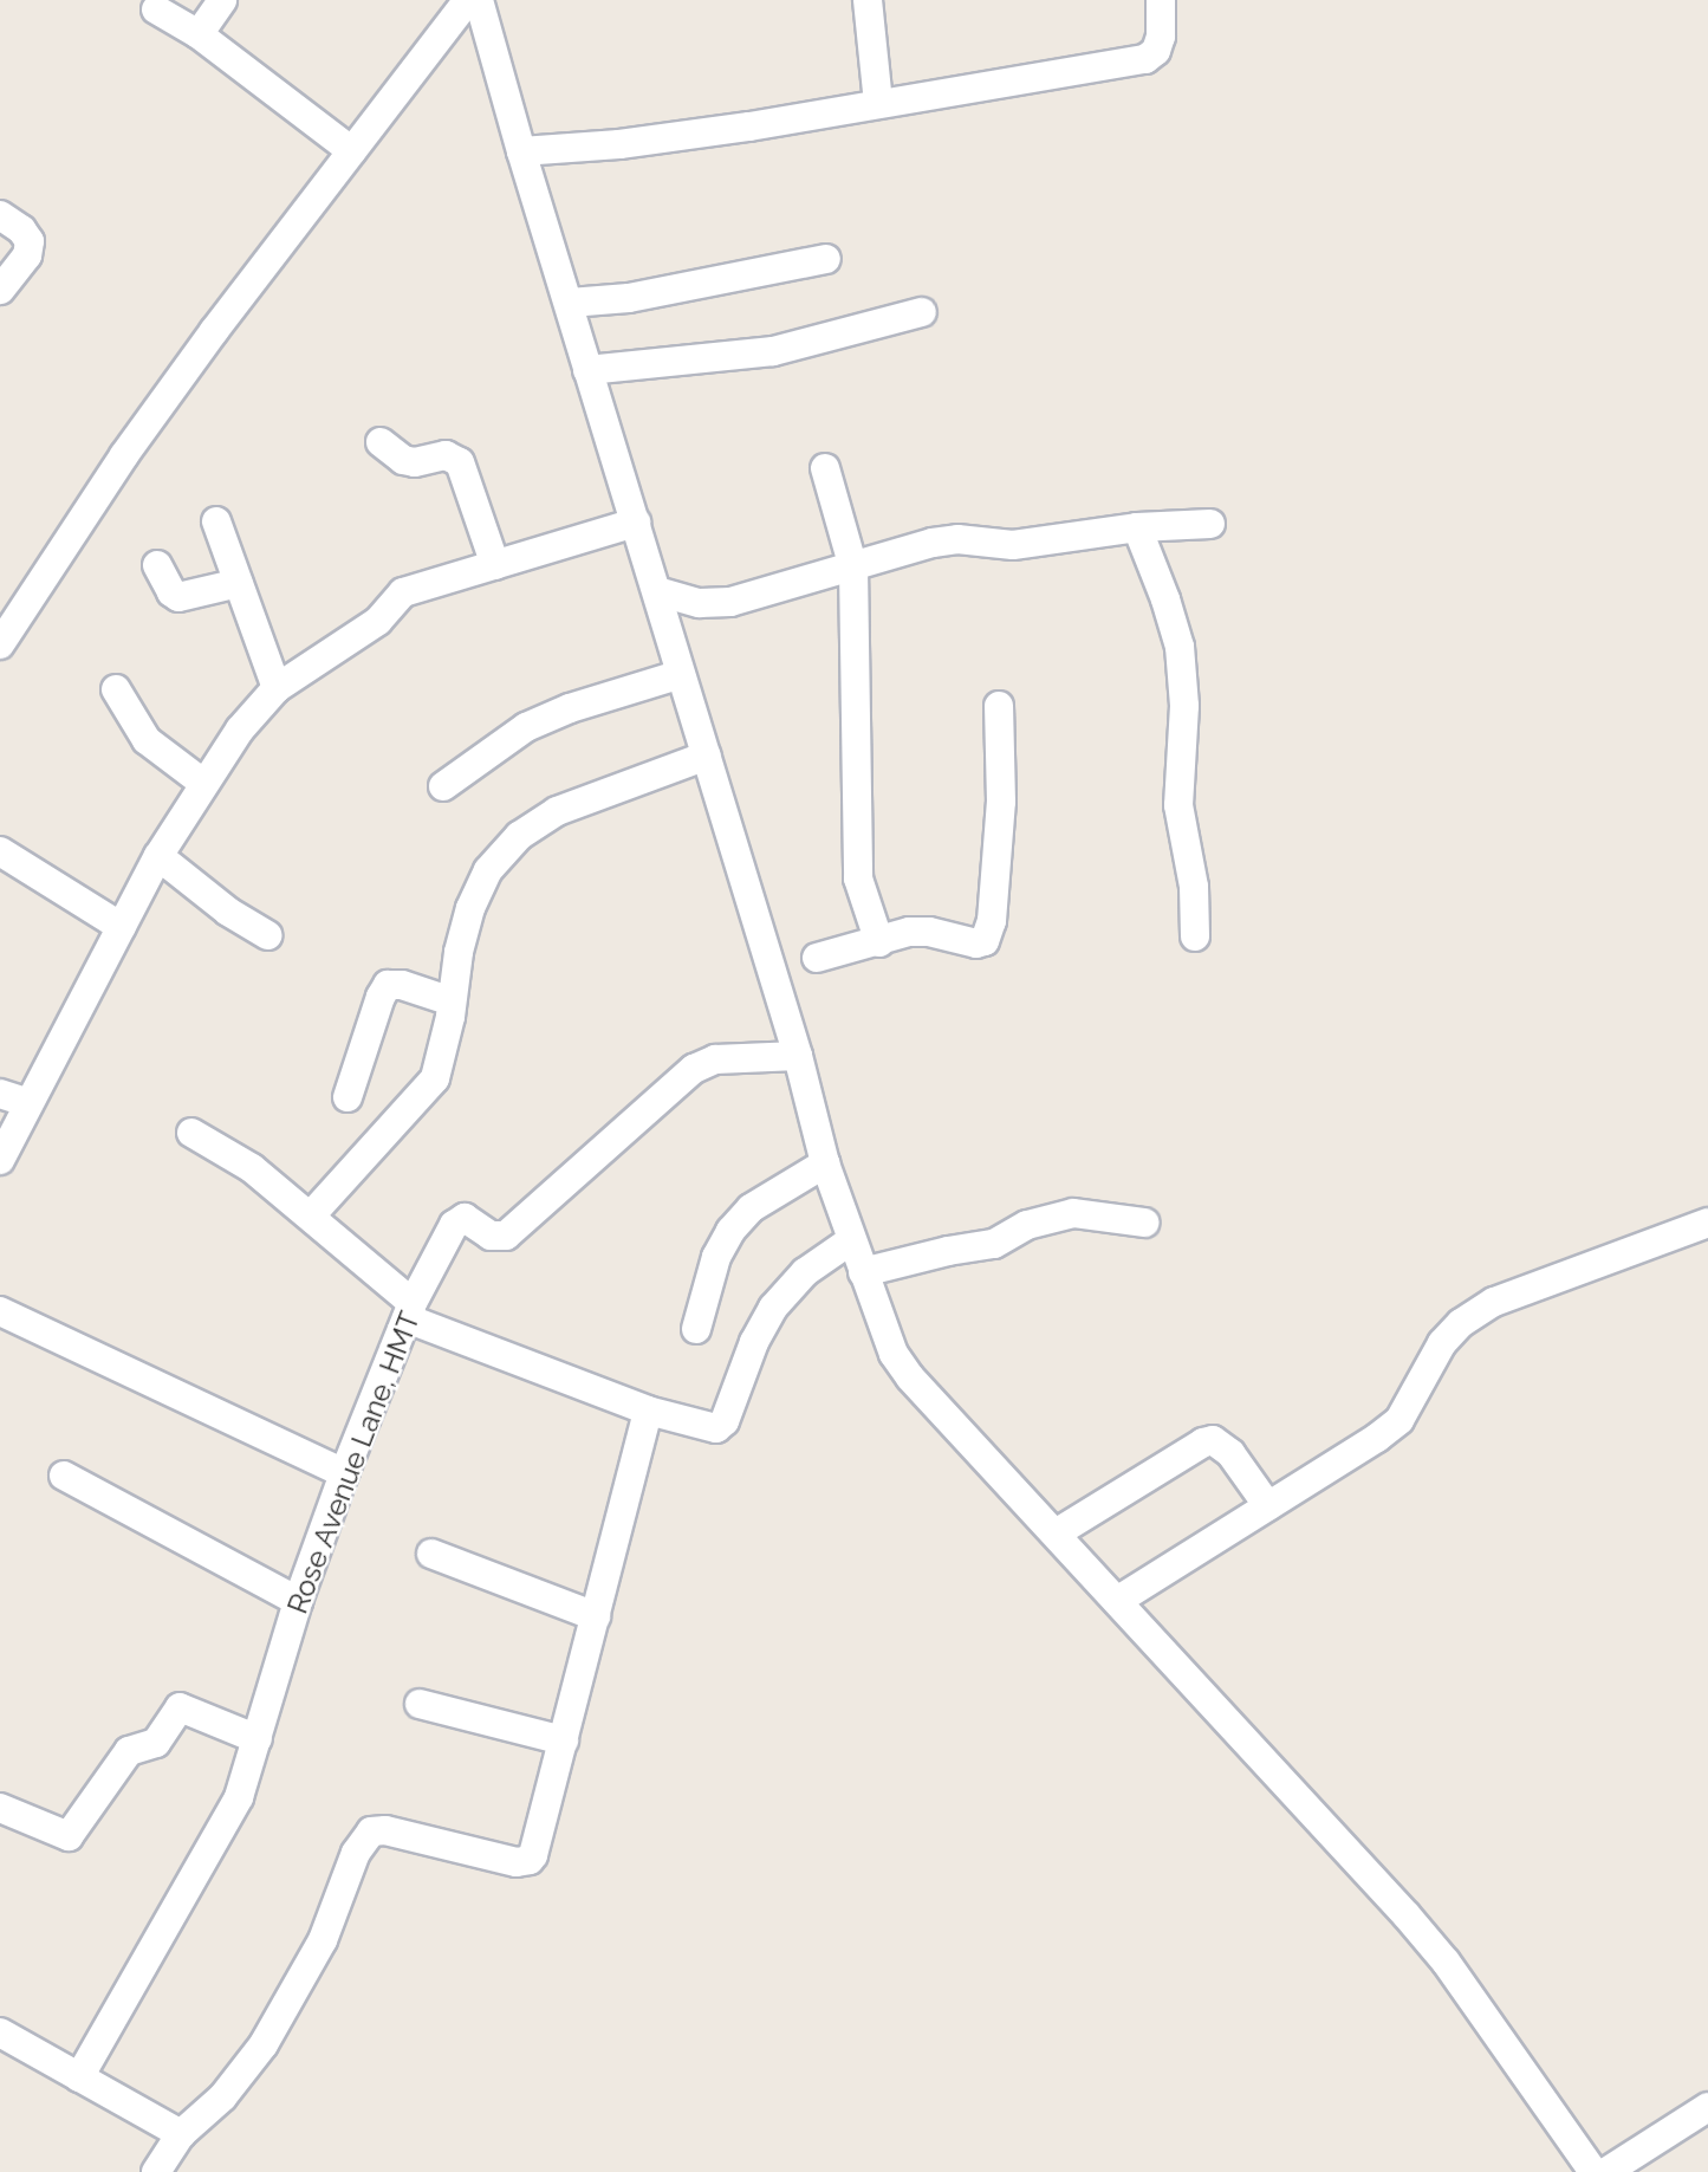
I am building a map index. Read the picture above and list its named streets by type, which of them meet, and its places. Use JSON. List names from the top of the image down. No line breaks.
{"streets":{"street":["Rose Avenue Lane, HMT"]}}
